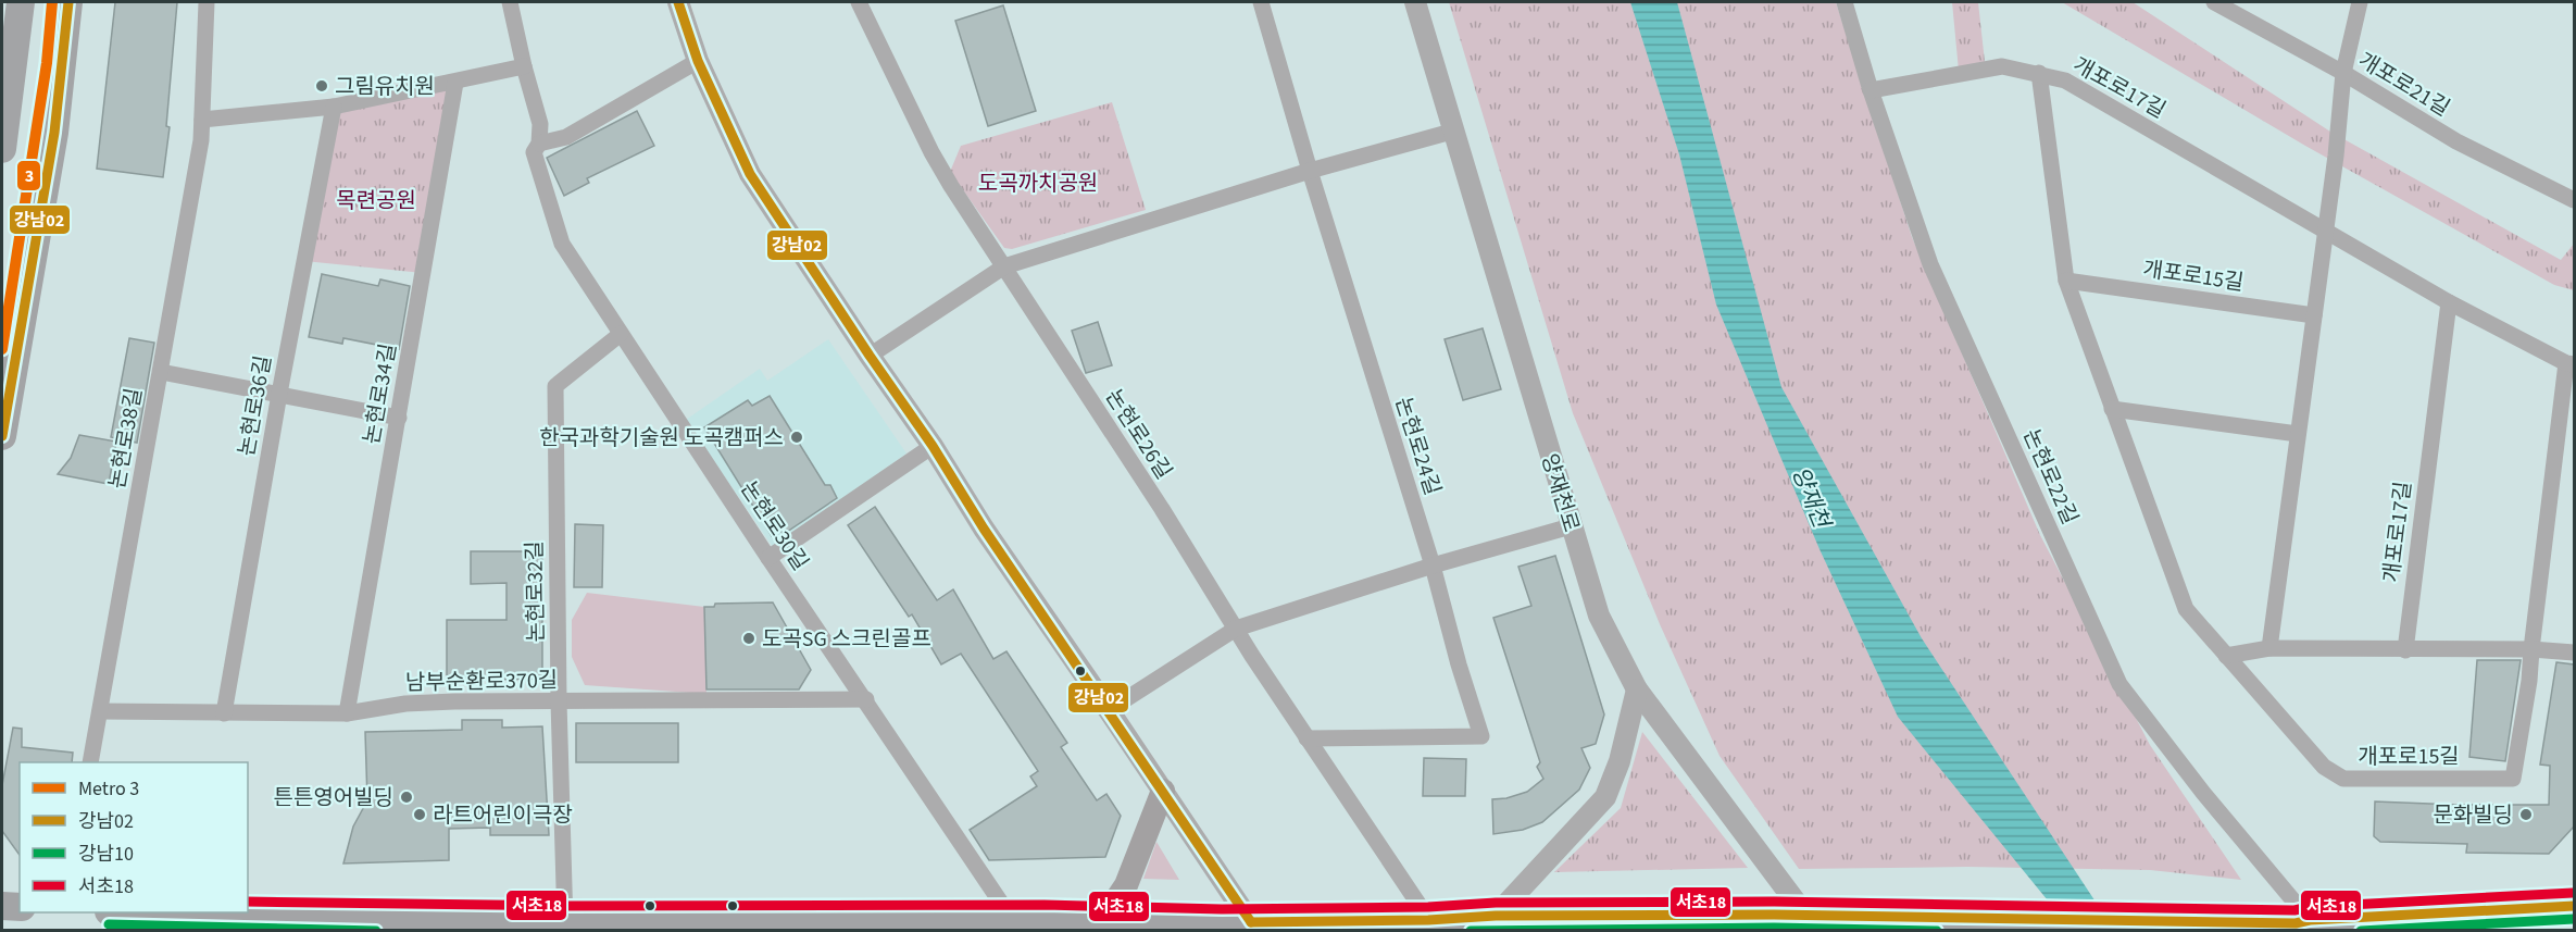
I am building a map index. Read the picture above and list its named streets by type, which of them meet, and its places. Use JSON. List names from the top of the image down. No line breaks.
{"streets":{"street":["개포로21길","개포로17길","개포로15길","논현로34길","논현로36길","논현로26길","논현로38길","논현로24길","논현로22길","양재천로","논현로30길","논현로32길","남부순환로370길"]},"crossings":[["개포로17길","개포로15길"],["개포로17길","논현로22길"],["논현로34길","남부순환로370길"],["논현로36길","남부순환로370길"],["논현로26길","논현로24길"],["논현로38길","남부순환로370길"],["논현로30길","논현로32길"],["논현로30길","남부순환로370길"],["논현로32길","남부순환로370길"]],"water":["양재천"],"parks":["도곡까치공원","목련공원"],"places":["그림유치원","한국과학기술원 도곡캠퍼스","도곡SG 스크린골프","튼튼영어빌딩","라트어린이극장","문화빌딩"],"lines":["metro line 3","transit line 강남02","transit line 서초18","transit line 강남10"],"legend":["Metro 3","강남02","강남10","서초18"]}
